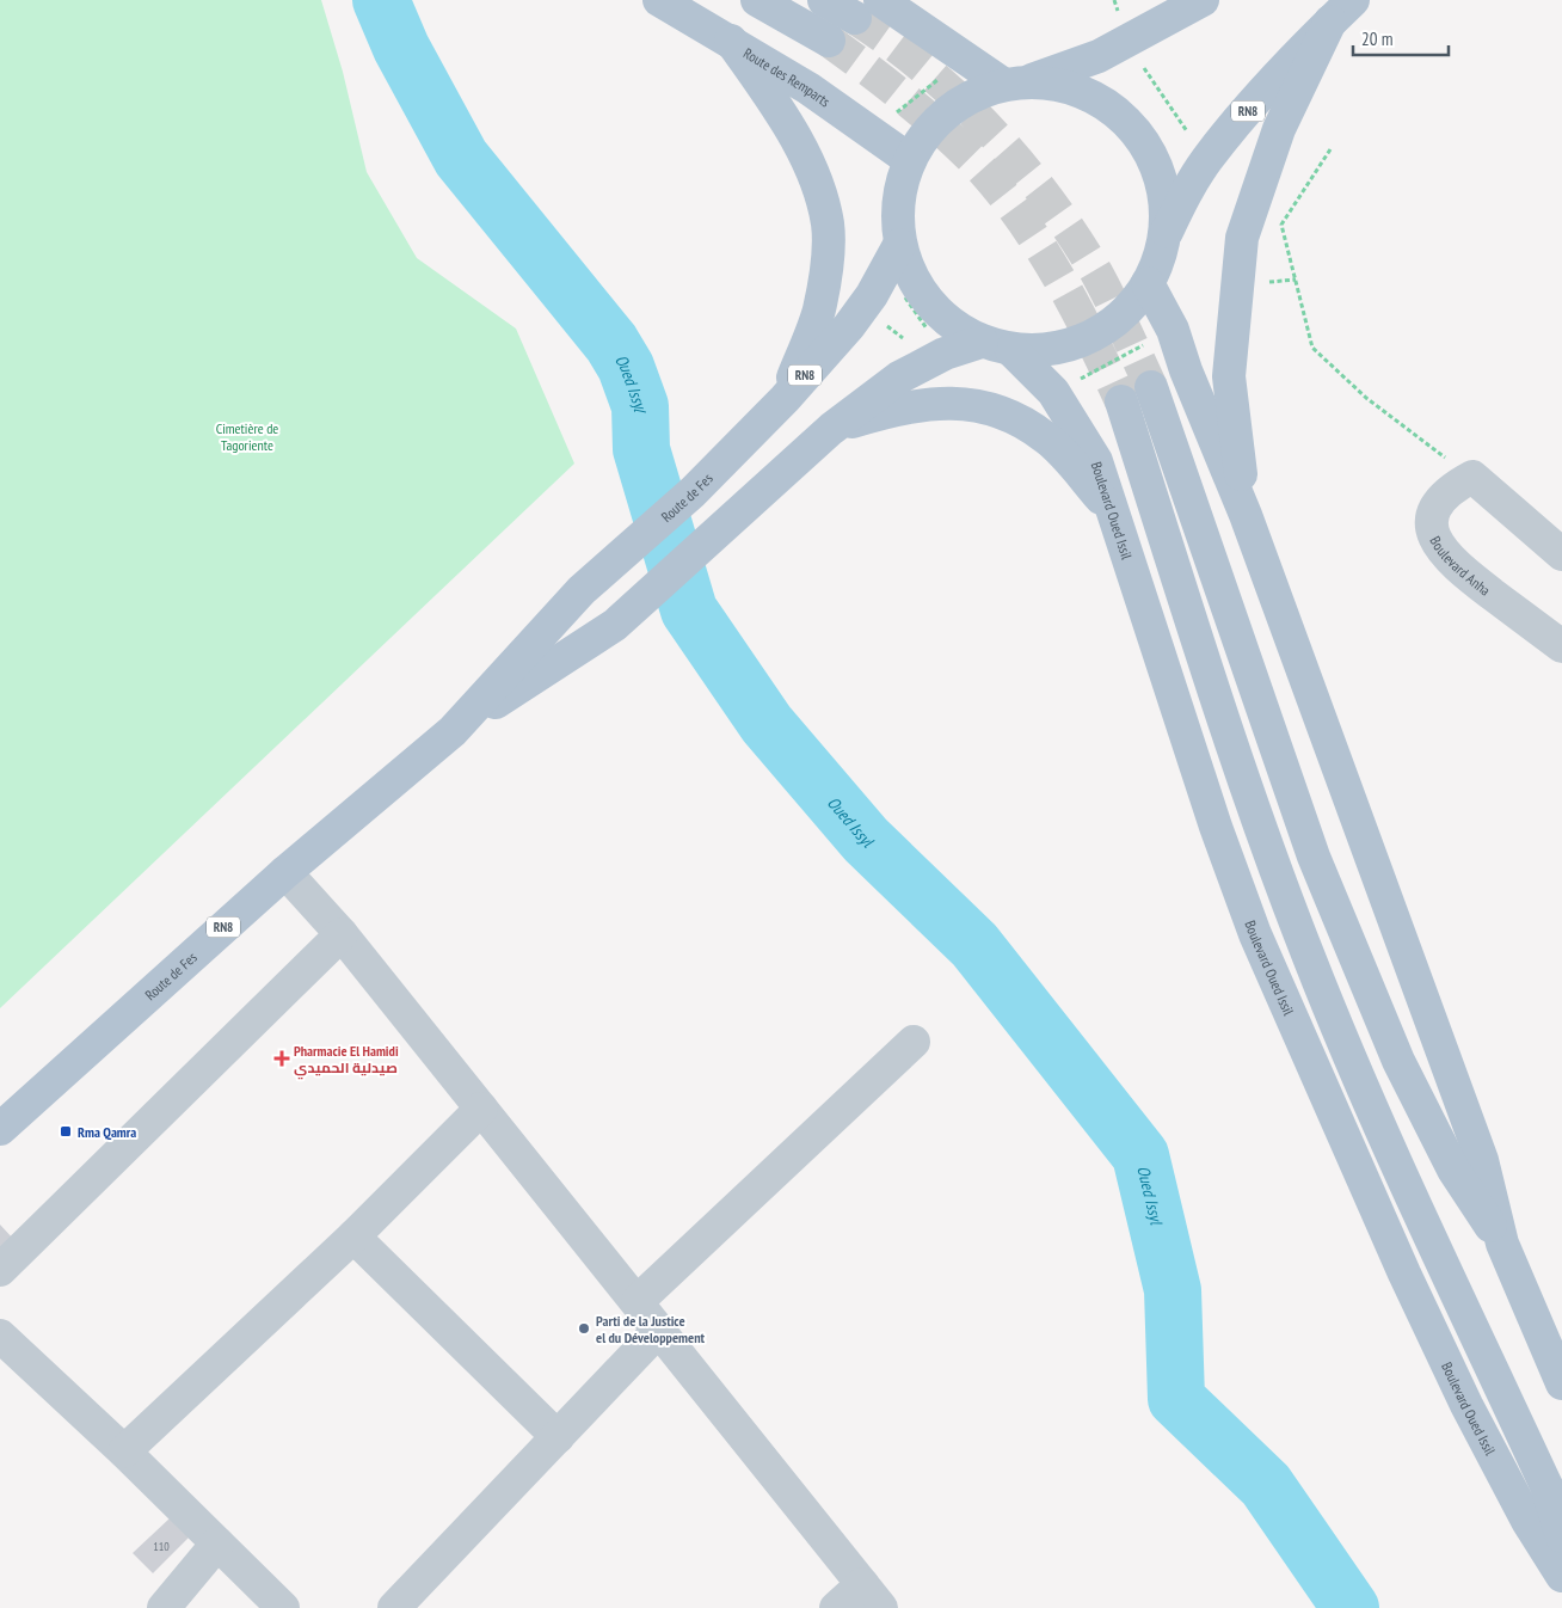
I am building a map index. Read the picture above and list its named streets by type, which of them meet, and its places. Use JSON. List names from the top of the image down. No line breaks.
{"streets":{"main road":["Route des Remparts","RN8","Route de Fes","Boulevard Oued Issil"],"street":["Boulevard Anha"]},"crossings":[["Route des Remparts","RN8"],["RN8","Route de Fes"],["RN8","Boulevard Oued Issil"],["Route de Fes","Boulevard Oued Issil"]],"water":["Oued Issyl"],"parks":["Cimetière de Tagoriente"],"places":{"health":["Pharmacie El Hamidi صيدلية الحميدي"],"transit":["Rma Qamra"],"other":["Parti de la Justice el du Développement"]},"house_numbers":["110"],"scale_bar":"20 m"}
